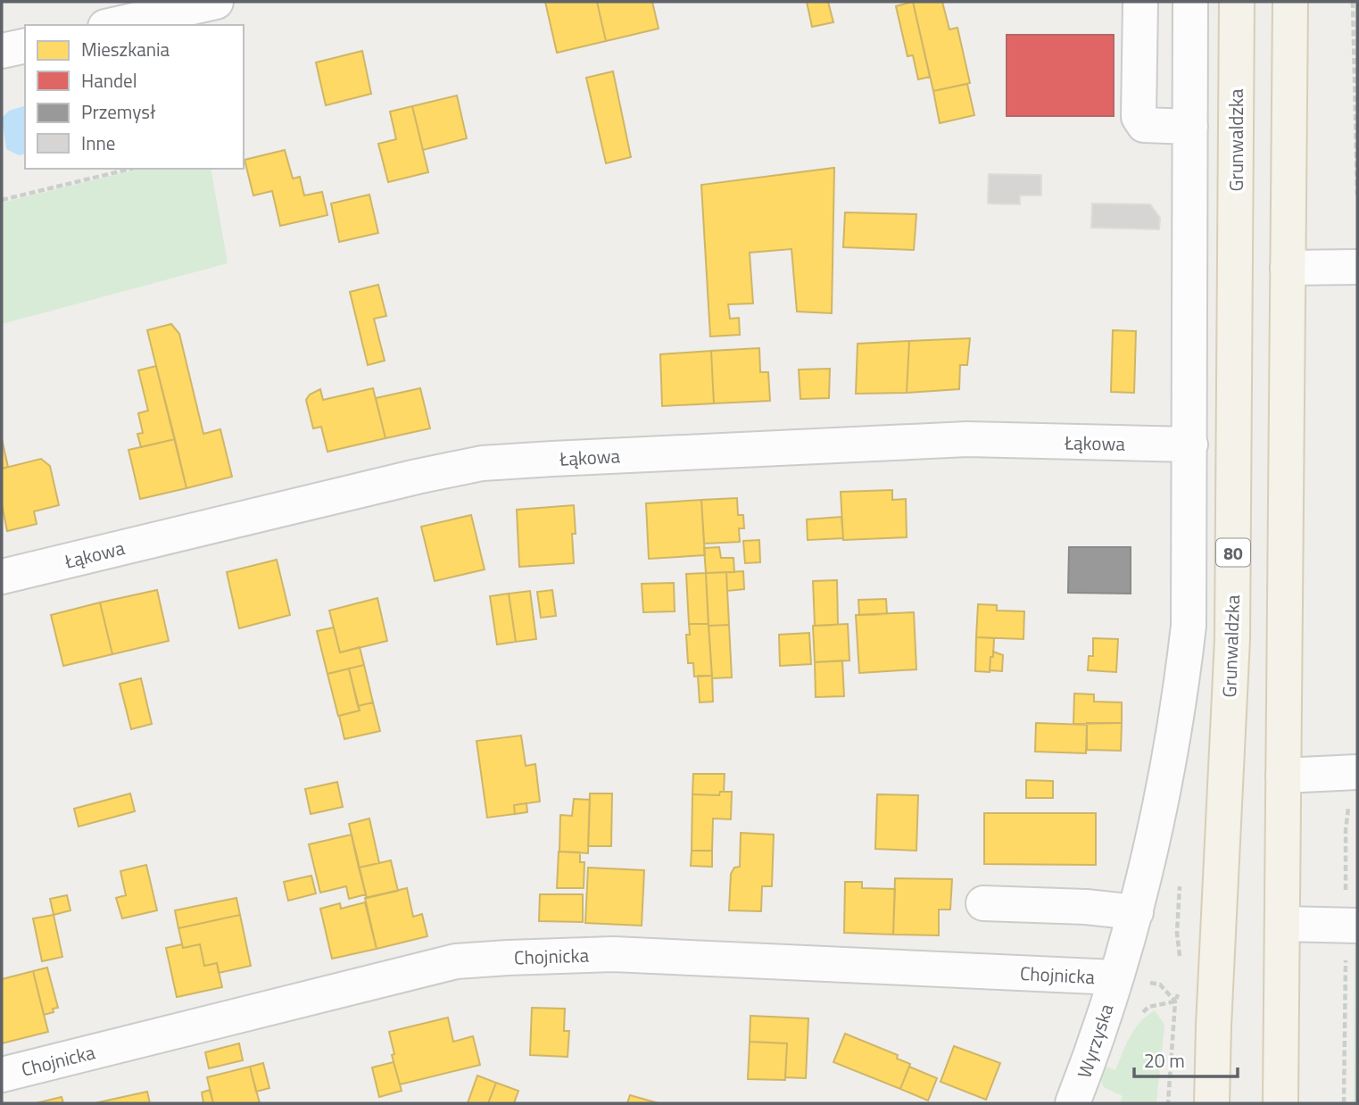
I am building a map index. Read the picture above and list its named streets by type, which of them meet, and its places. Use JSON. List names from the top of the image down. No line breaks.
{"streets":{"main road":["Grunwaldzka","80"],"street":["Łąkowa","Chojnicka","Wyrzyska"]},"crossings":[["Łąkowa","Wyrzyska"],["Chojnicka","Wyrzyska"]],"legend":["Mieszkania","Handel","Przemysł","Inne"],"scale_bar":"20 m"}
